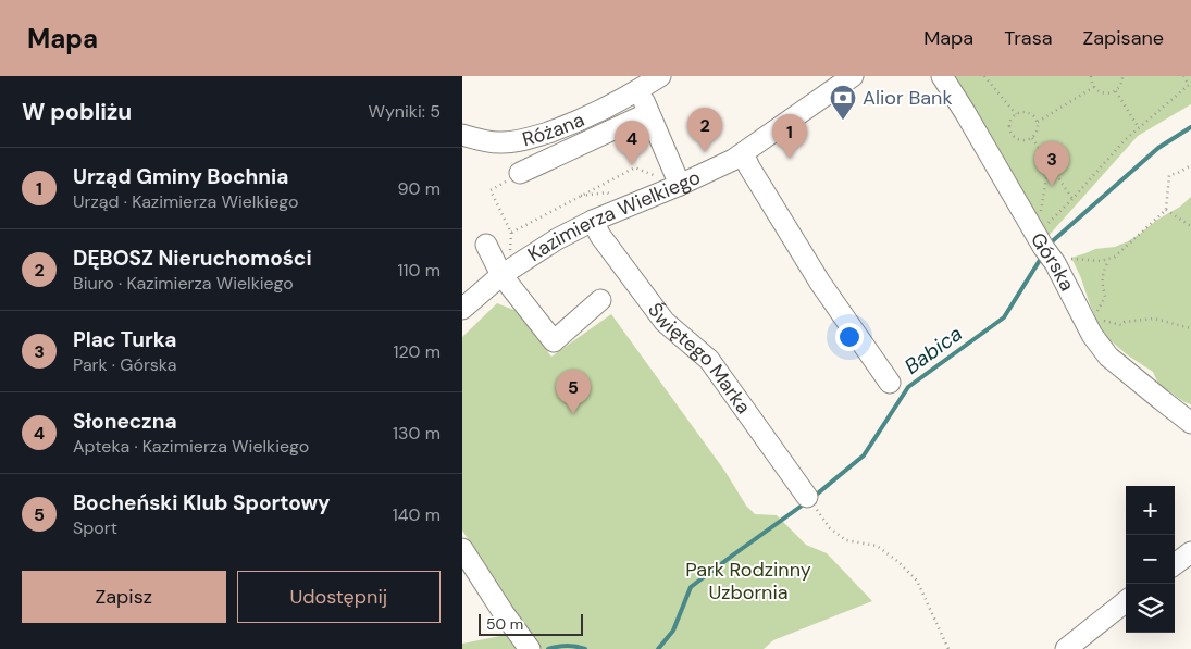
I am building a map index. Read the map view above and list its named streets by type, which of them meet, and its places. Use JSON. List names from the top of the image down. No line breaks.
{"streets":{"street":["Różana","Kazimierza Wielkiego","Górska","Świętego Marka"]},"crossings":[["Kazimierza Wielkiego","Świętego Marka"]],"water":["Babica"],"parks":["Park Rodzinny Uzbornia"],"places":{"bank":["Alior Bank"]},"scale_bar":"50 m","page":{"header":"Mapa","nav":["Mapa","Trasa","Zapisane"],"heading":["W pobliżu","Wyniki: 5"],"pins":["2","1","4","3","5"],"list":[{"mark":"1","name":"Urząd Gminy Bochnia","note":"Urząd · Kazimierza Wielkiego","value":"90 m"},{"mark":"2","name":"DĘBOSZ Nieruchomości","note":"Biuro · Kazimierza Wielkiego","value":"110 m"},{"mark":"3","name":"Plac Turka","note":"Park · Górska","value":"120 m"},{"mark":"4","name":"Słoneczna","note":"Apteka · Kazimierza Wielkiego","value":"130 m"},{"mark":"5","name":"Bocheński Klub Sportowy","note":"Sport","value":"140 m"}],"map_buttons":["+","−"],"buttons":["Zapisz","Udostępnij"],"scale":"50 m"}}
